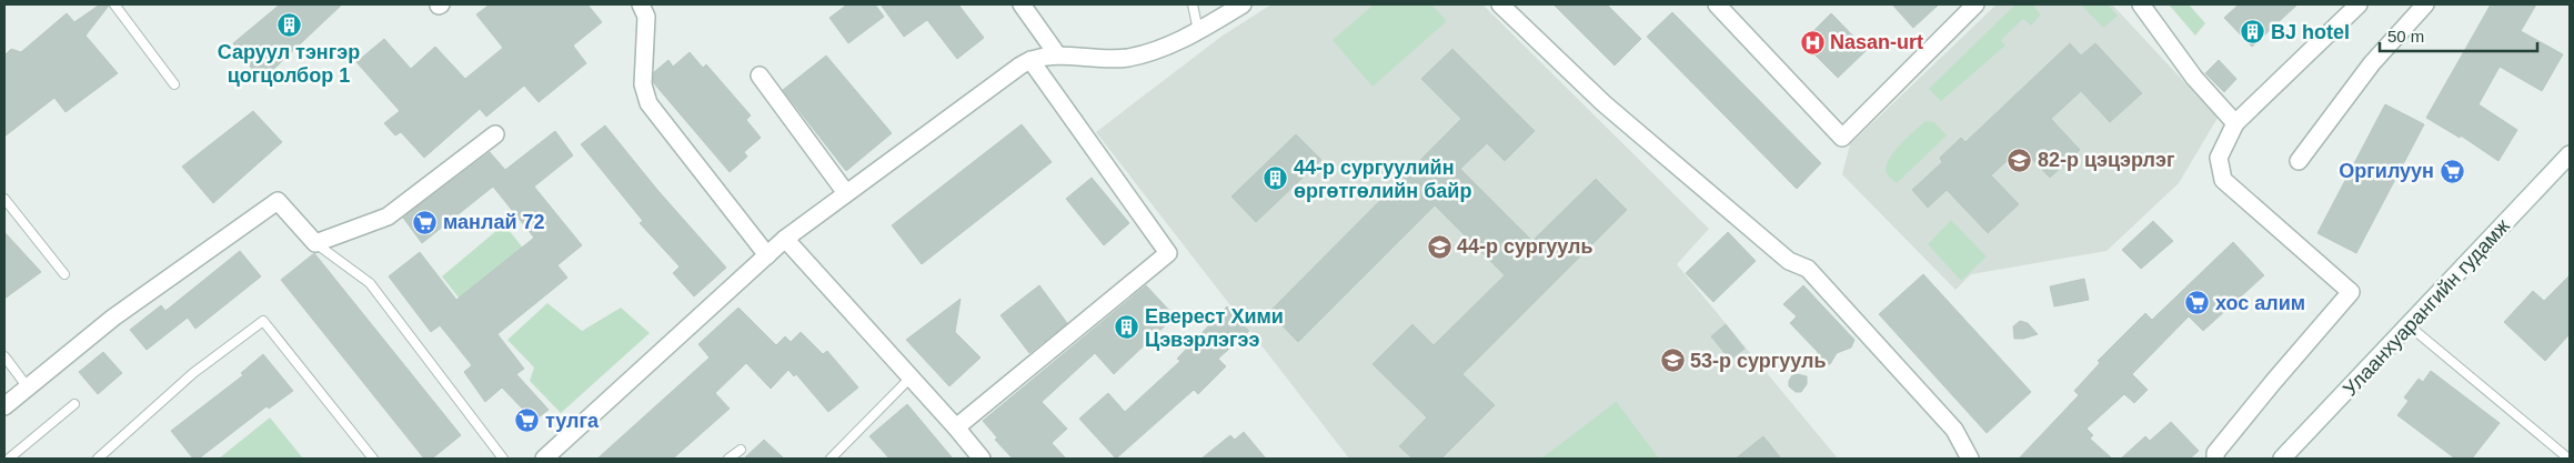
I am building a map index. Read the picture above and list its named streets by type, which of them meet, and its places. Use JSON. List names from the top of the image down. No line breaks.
{"streets":{"street":["Улаанхуарангийн гудамж"]},"places":{"building":["Саруул тэнгэр цогцолбор 1","BJ hotel","44-р сургуулийн өргөтгөлийн байр","Еверест Хими Цэвэрлэгээ"],"hospital":["Nasan-urt"],"school or university":["82-р цэцэрлэг","44-р сургууль","53-р сургууль"],"supermarket":["Оргилуун","манлай 72","хос алим","тулга"]},"scale_bar":"50 m"}
